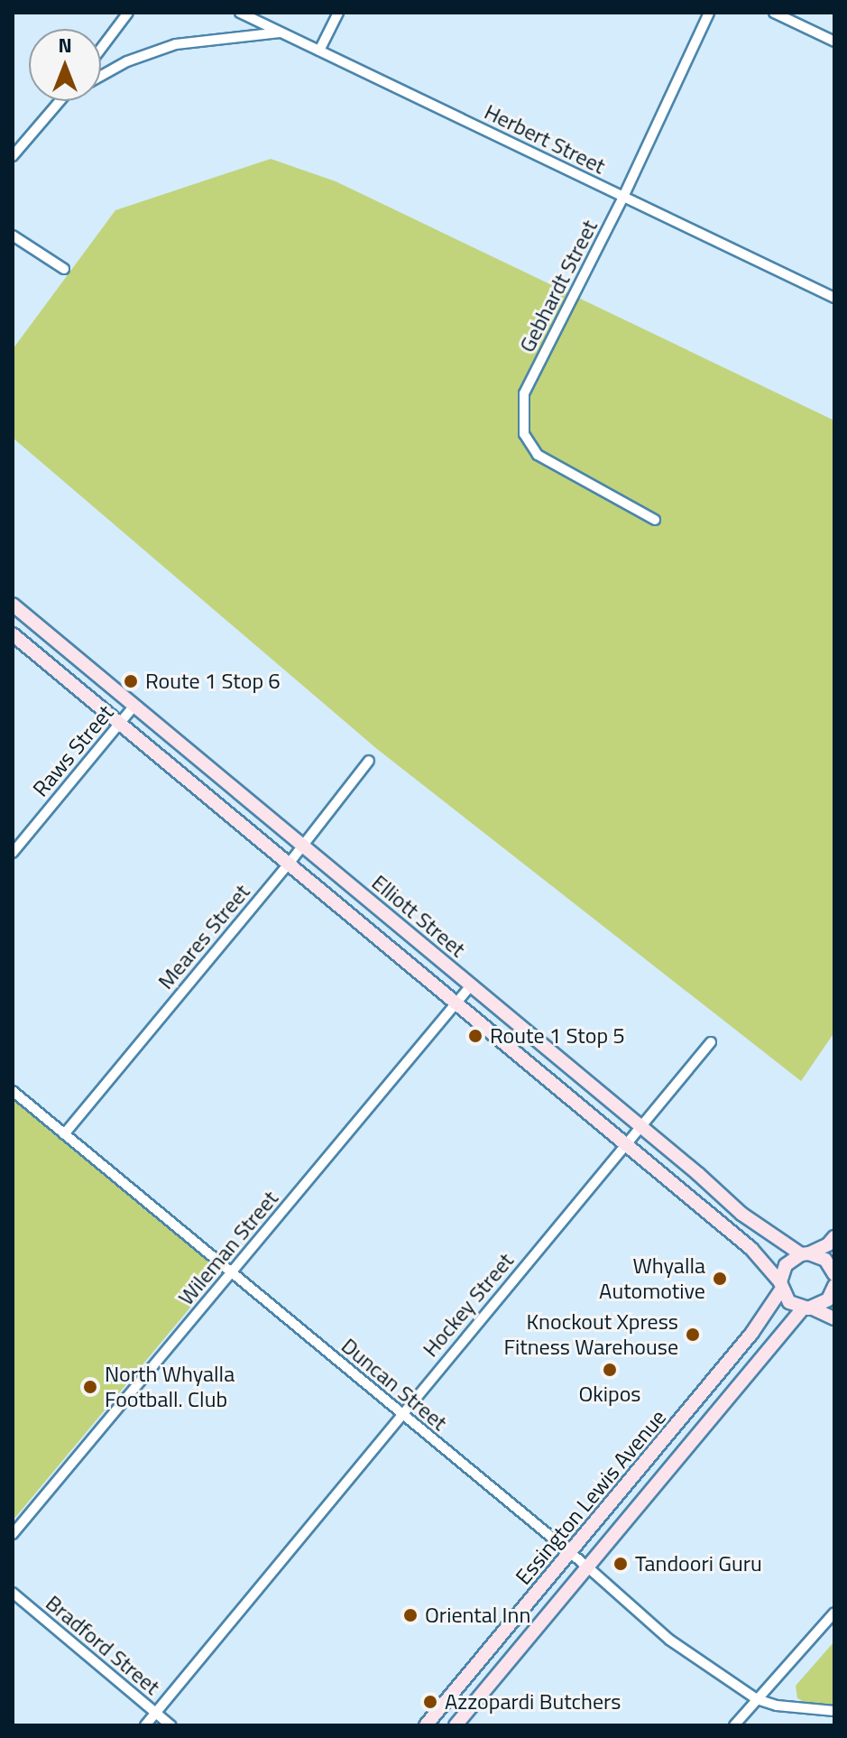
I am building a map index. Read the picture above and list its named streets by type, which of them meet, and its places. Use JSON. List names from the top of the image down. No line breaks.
{"streets":{"main road":["Elliott Street","Essington Lewis Avenue"],"street":["Herbert Street","Gebhardt Street","Raws Street","Meares Street","Wileman Street","Hockey Street","Duncan Street","Bradford Street"]},"crossings":[["Herbert Street","Gebhardt Street"],["Raws Street","Elliott Street"],["Elliott Street","Meares Street"],["Elliott Street","Wileman Street"],["Elliott Street","Hockey Street"],["Elliott Street","Essington Lewis Avenue"],["Meares Street","Duncan Street"],["Wileman Street","Duncan Street"],["Hockey Street","Duncan Street"],["Hockey Street","Bradford Street"],["Duncan Street","Essington Lewis Avenue"]],"places":["Route 1 Stop 6","Route 1 Stop 5","Whyalla Automotive","Knockout Xpress Fitness Warehouse","Okipos","North Whyalla Football. Club","Tandoori Guru","Oriental Inn","Azzopardi Butchers"],"north":"top"}
